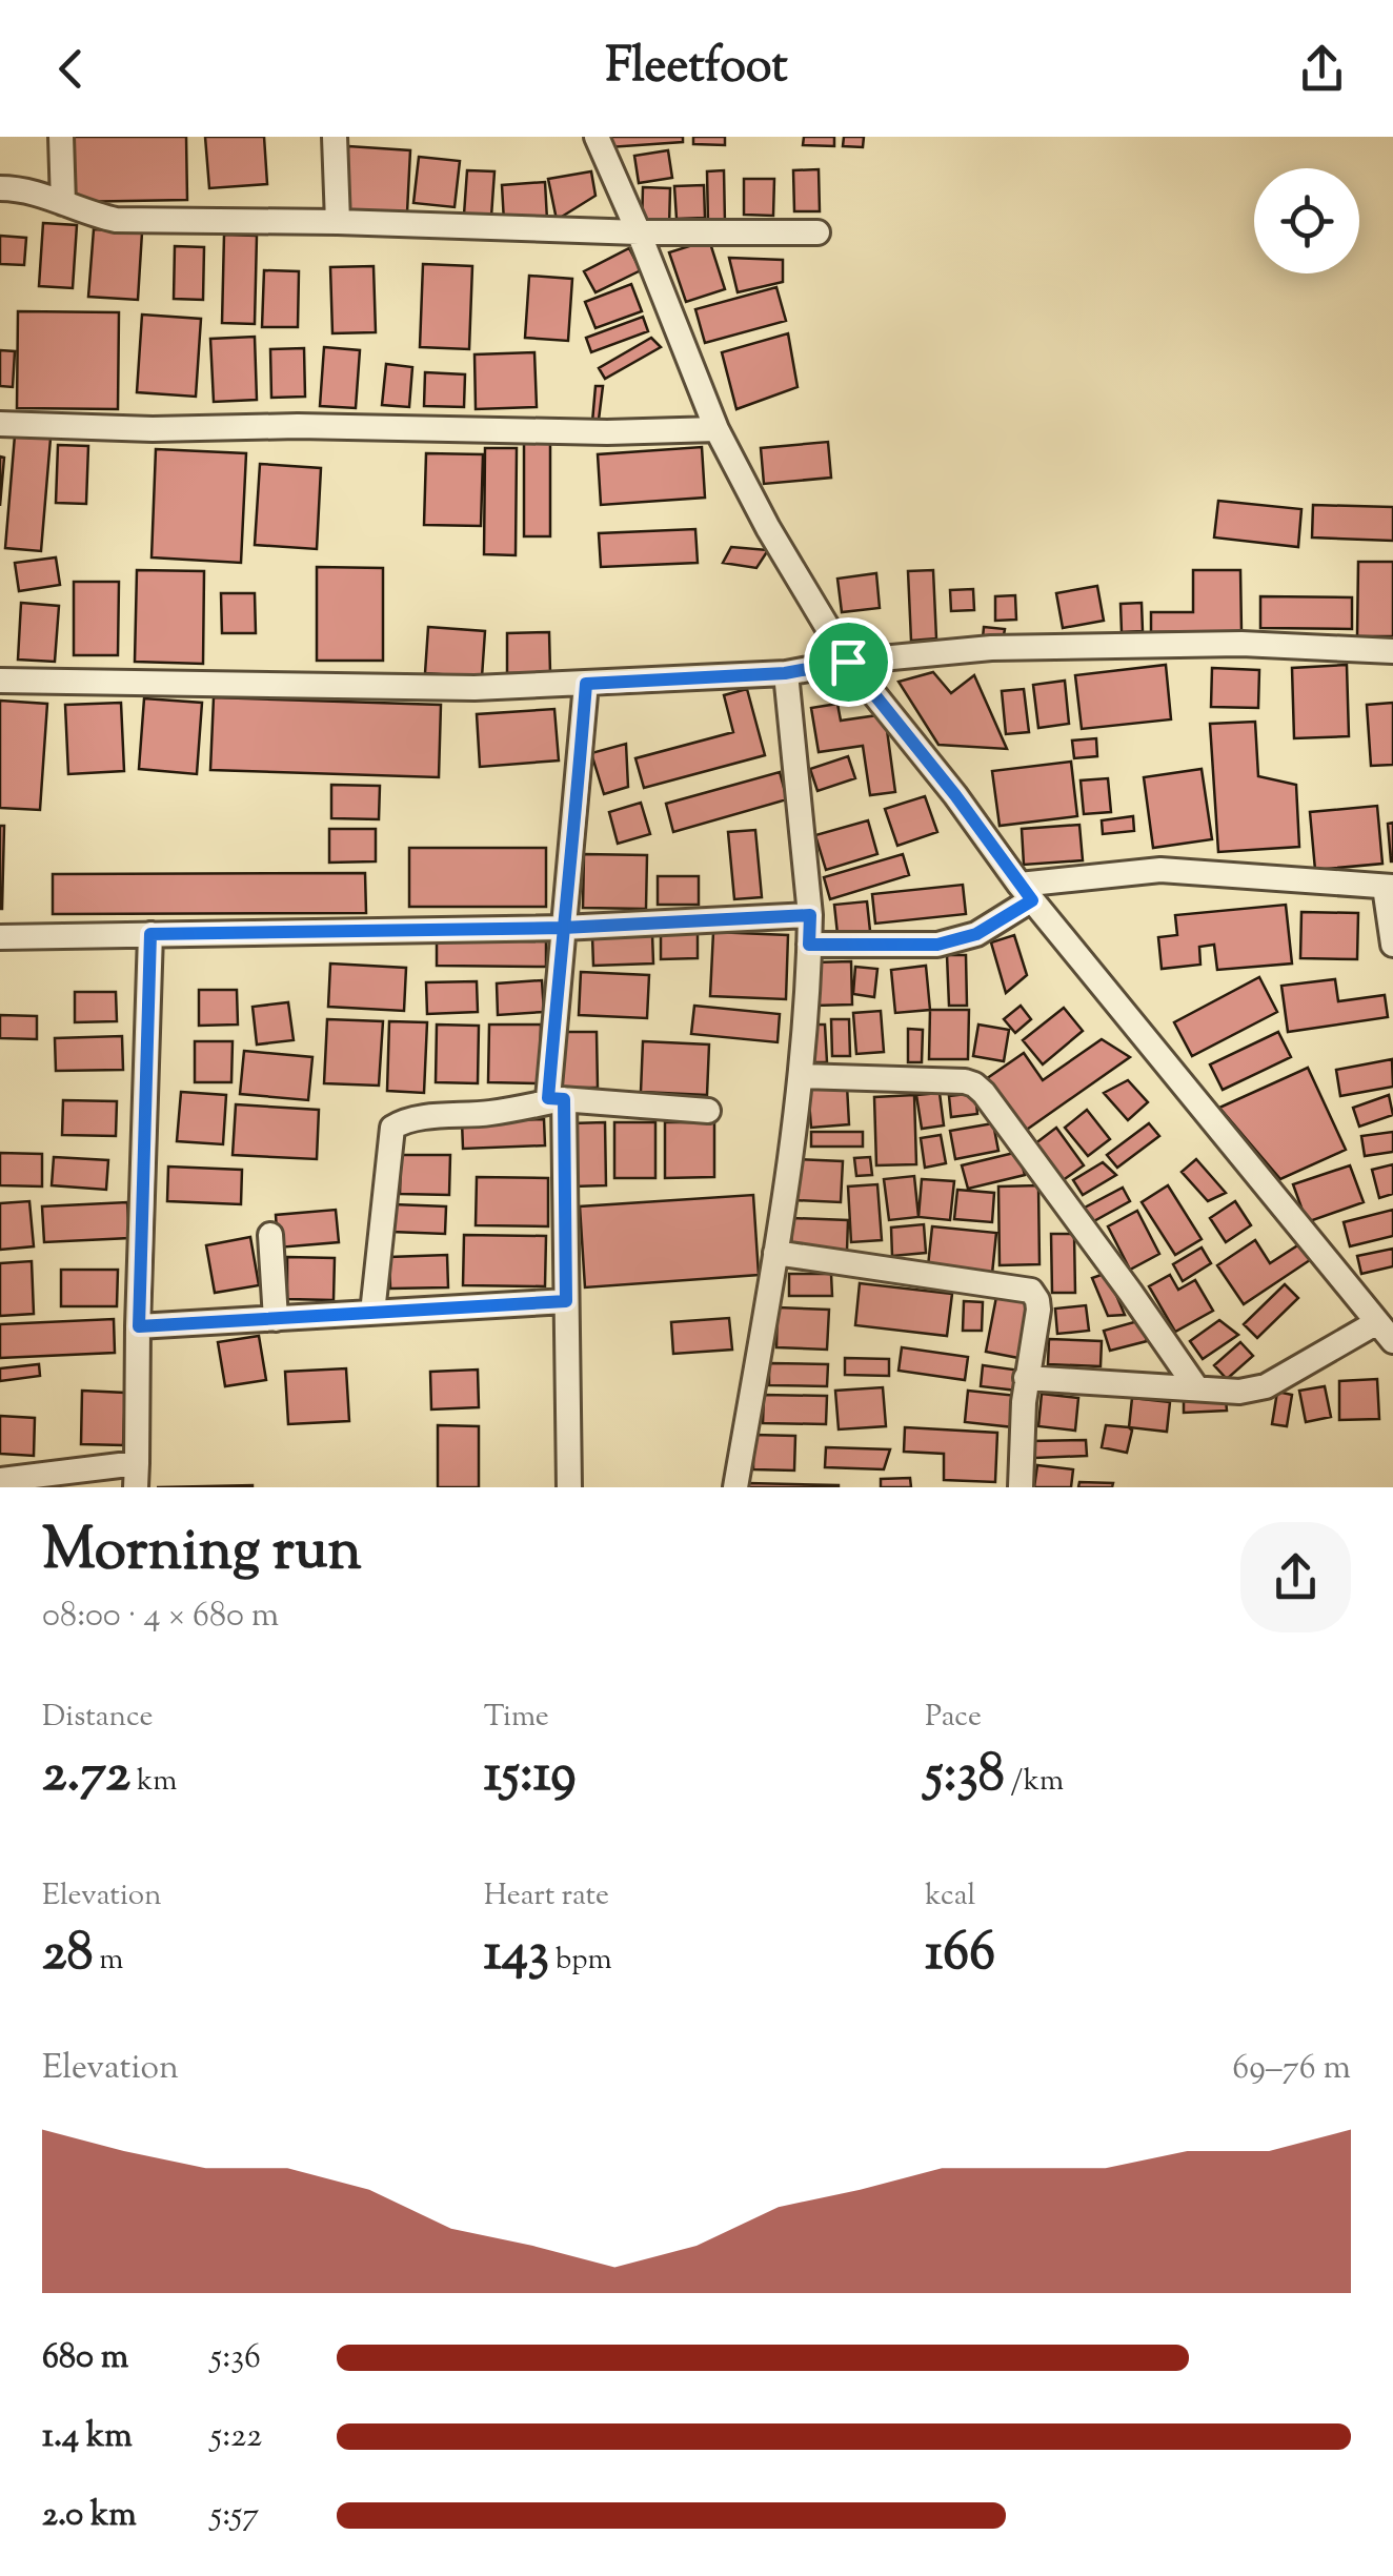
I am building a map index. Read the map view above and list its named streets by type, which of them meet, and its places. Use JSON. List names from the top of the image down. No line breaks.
{"page":{"header":"Fleetfoot","heading":["Morning run","08:00 · 4 × 680 m"],"stats":[["Distance","2.72 km"],["Time","15:19"],["Pace","5:38 /km"],["Elevation","28 m"],["Heart rate","143 bpm"],["kcal","166"]],"chart":["Elevation","69–76 m"],"list":[{"name":"680 m","note":"5:36"},{"name":"1.4 km","note":"5:22"},{"name":"2.0 km","note":"5:57"}]}}
